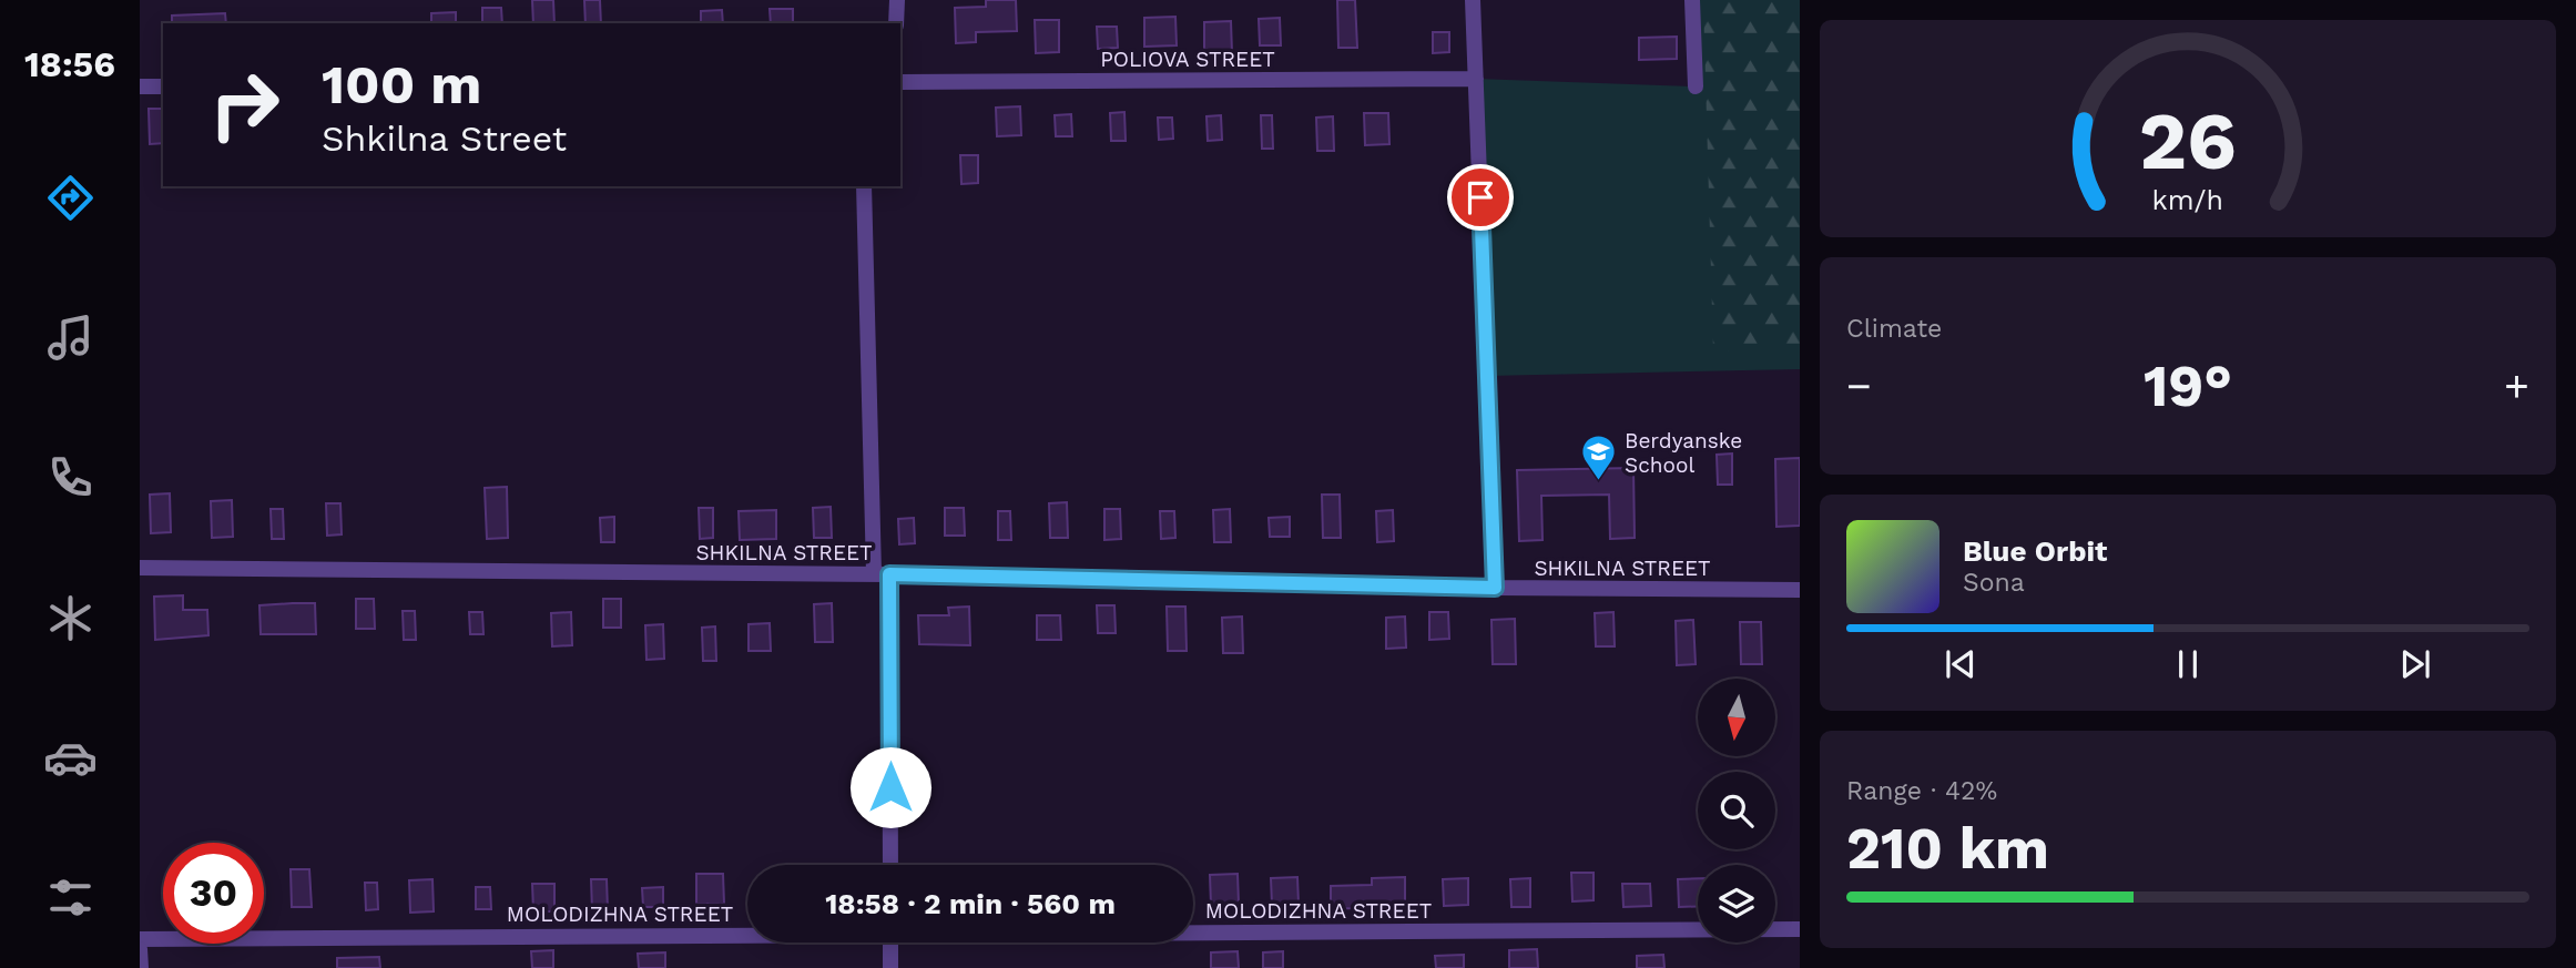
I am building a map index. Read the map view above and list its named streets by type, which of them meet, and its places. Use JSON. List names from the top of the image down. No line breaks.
{"streets":{"street":["POLIOVA STREET","SHKILNA STREET","MOLODIZHNA STREET"]},"places":{"school or university":["Berdyanske School"]},"north":"bottom","page":{"tabs":"18:56","turn":["100 m","Shkilna Street"],"tile":["Climate",["Range · 42%","210 km"]],"heat":["−","19°","+"],"song":["Blue Orbit","Sona"],"limit":"30","trip":"18:58 · 2 min · 560 m","gauge":["26","km/h"]}}
